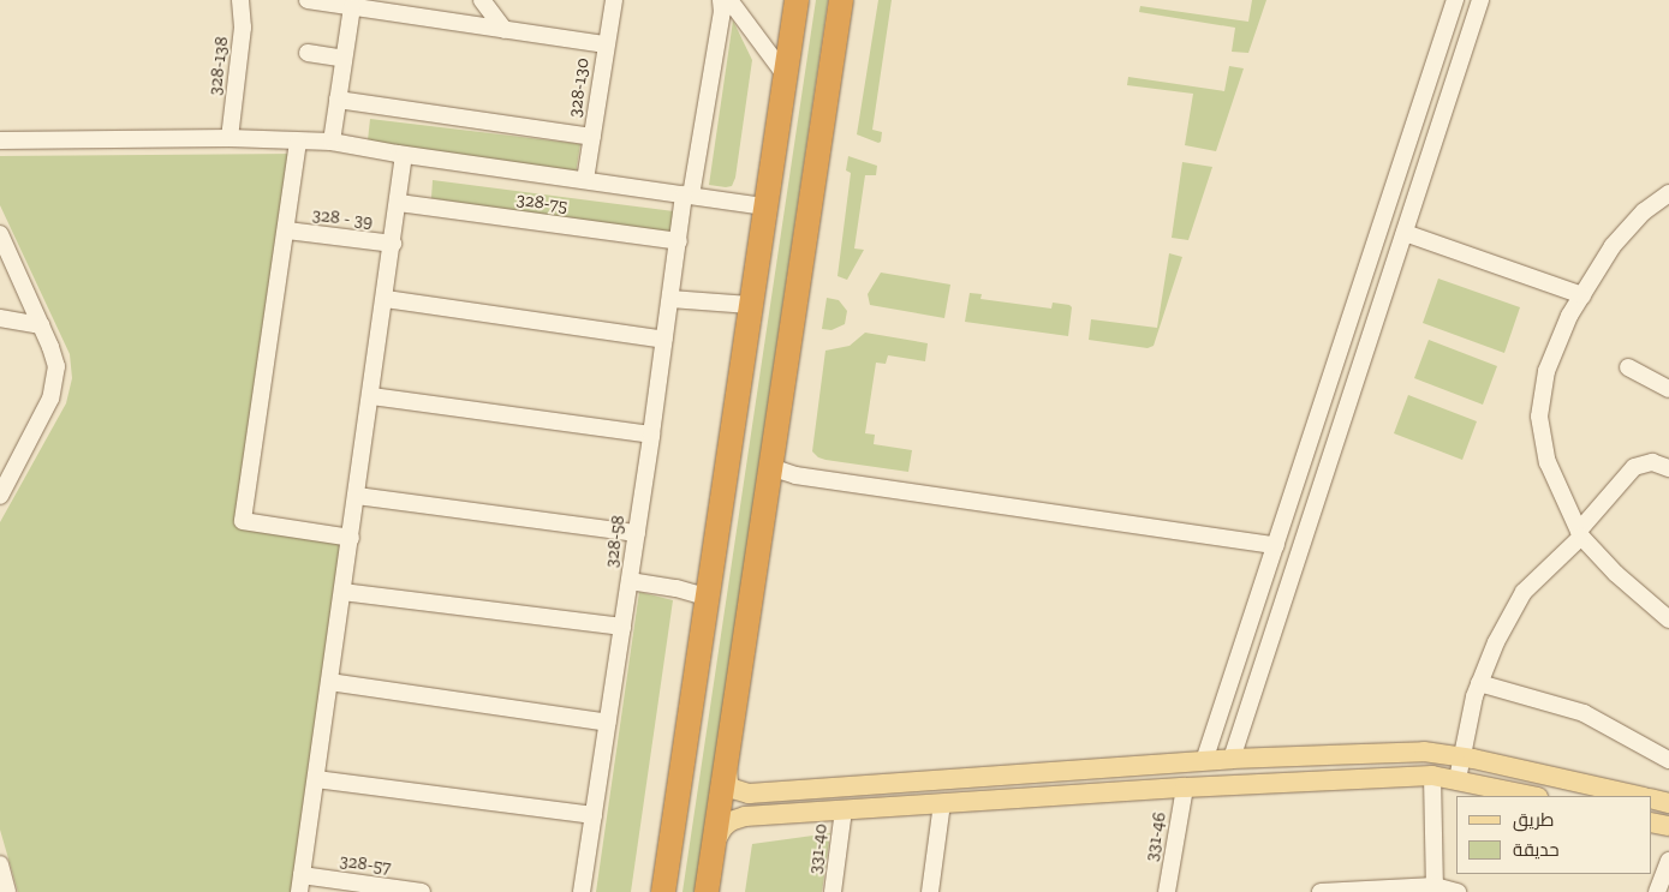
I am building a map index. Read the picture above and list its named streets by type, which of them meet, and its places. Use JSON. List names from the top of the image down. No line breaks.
{"streets":{"street":["328-138","328-130","328-75","328 - 39","328-58","331-46","331-40","328-57"]},"crossings":[["328-75","328-58"]],"legend":["طريق","حديقة"]}
